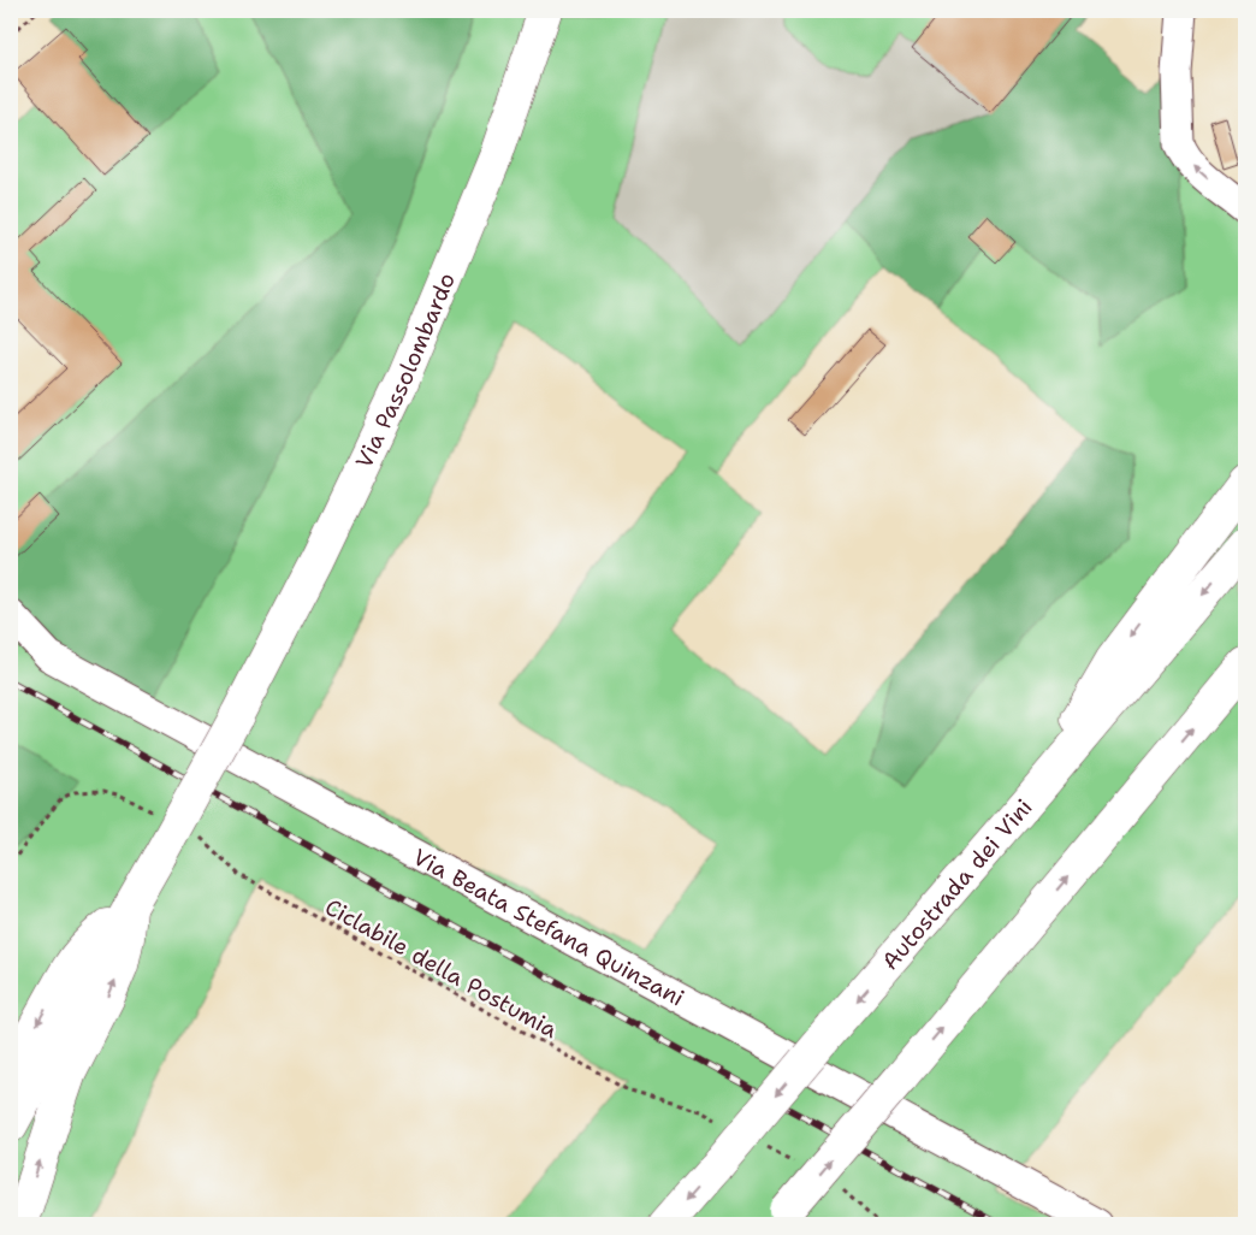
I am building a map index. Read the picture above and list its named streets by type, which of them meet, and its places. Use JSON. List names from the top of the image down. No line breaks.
{"streets":{"main road":["Via Passolombardo","Autostrada dei Vini"],"lane":["Via Beata Stefana Quinzani"],"path":["Ciclabile della Postumia"]}}
